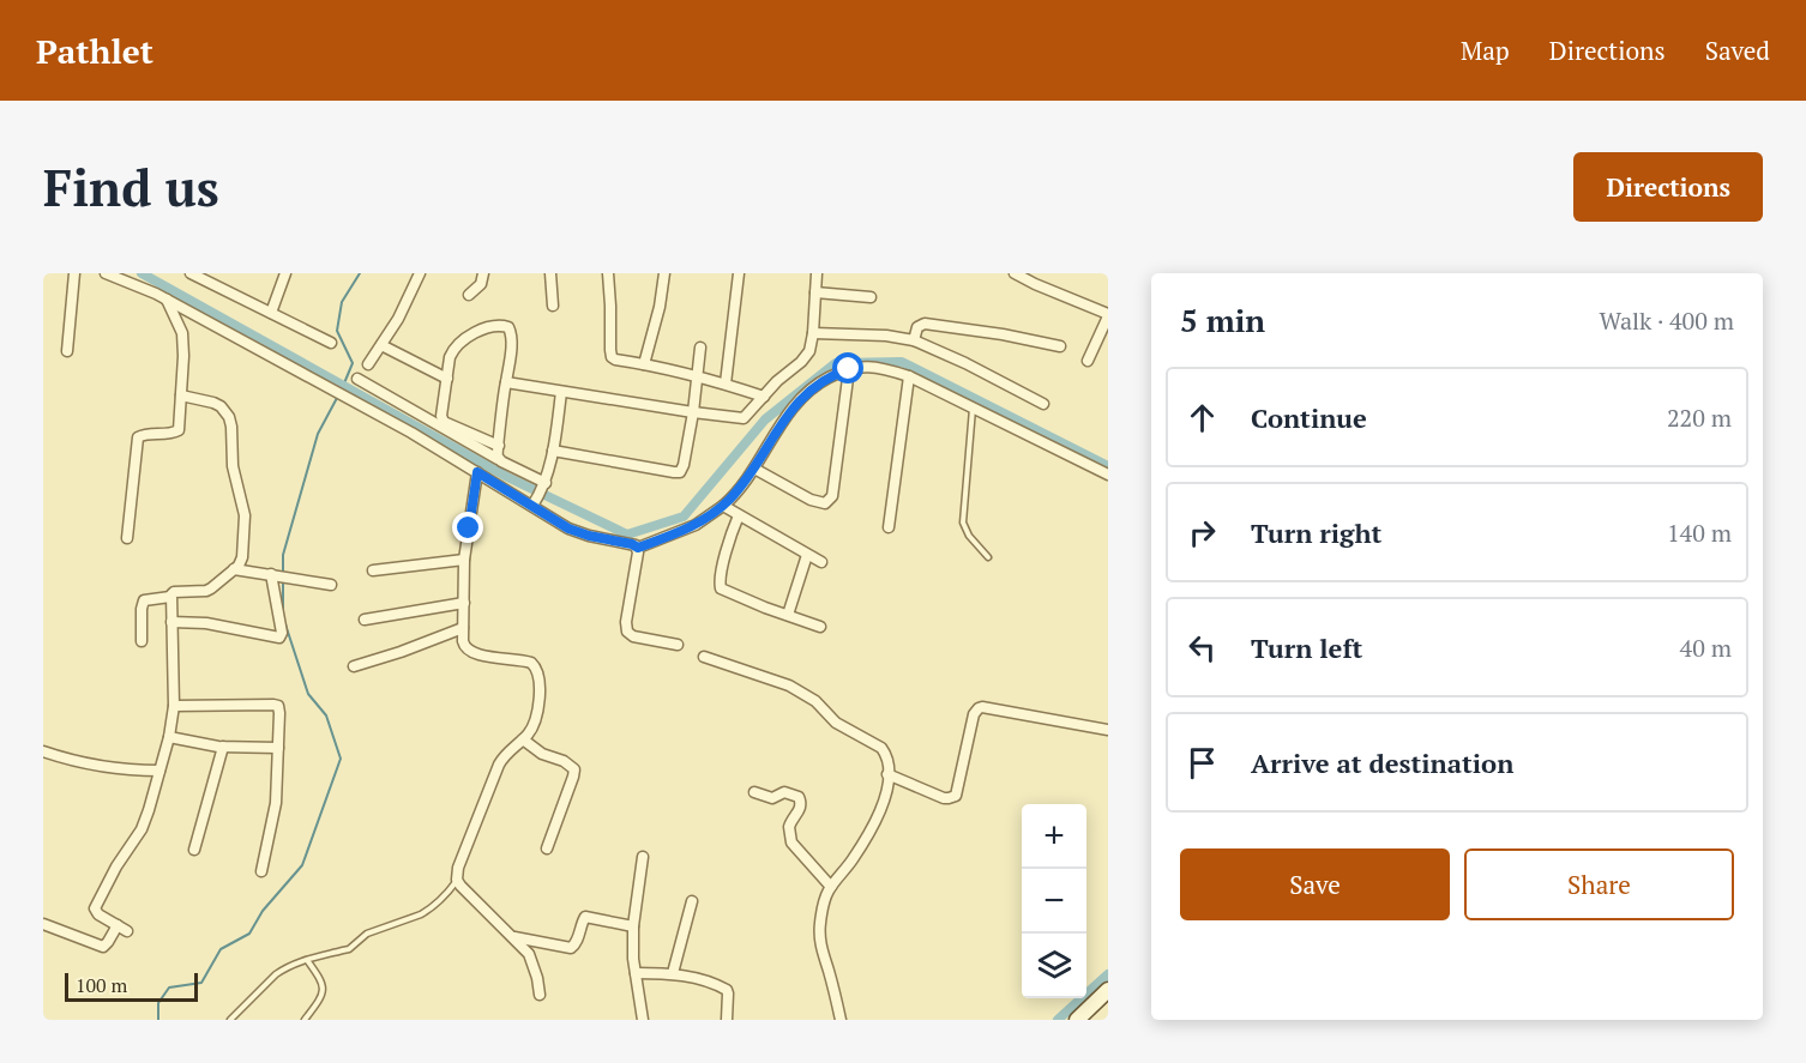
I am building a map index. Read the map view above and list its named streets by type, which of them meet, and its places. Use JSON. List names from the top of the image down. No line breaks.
{"scale_bar":"100 m","page":{"header":"Pathlet","nav":["Map","Directions","Saved"],"buttons":["Directions",["Save","Share"]],"title":"Find us","heading":["5 min","Walk · 400 m"],"list":[["Continue","220 m"],["Turn right","140 m"],["Turn left","40 m"],"Arrive at destination"],"map_buttons":["+","−"],"scale":"100 m"}}
